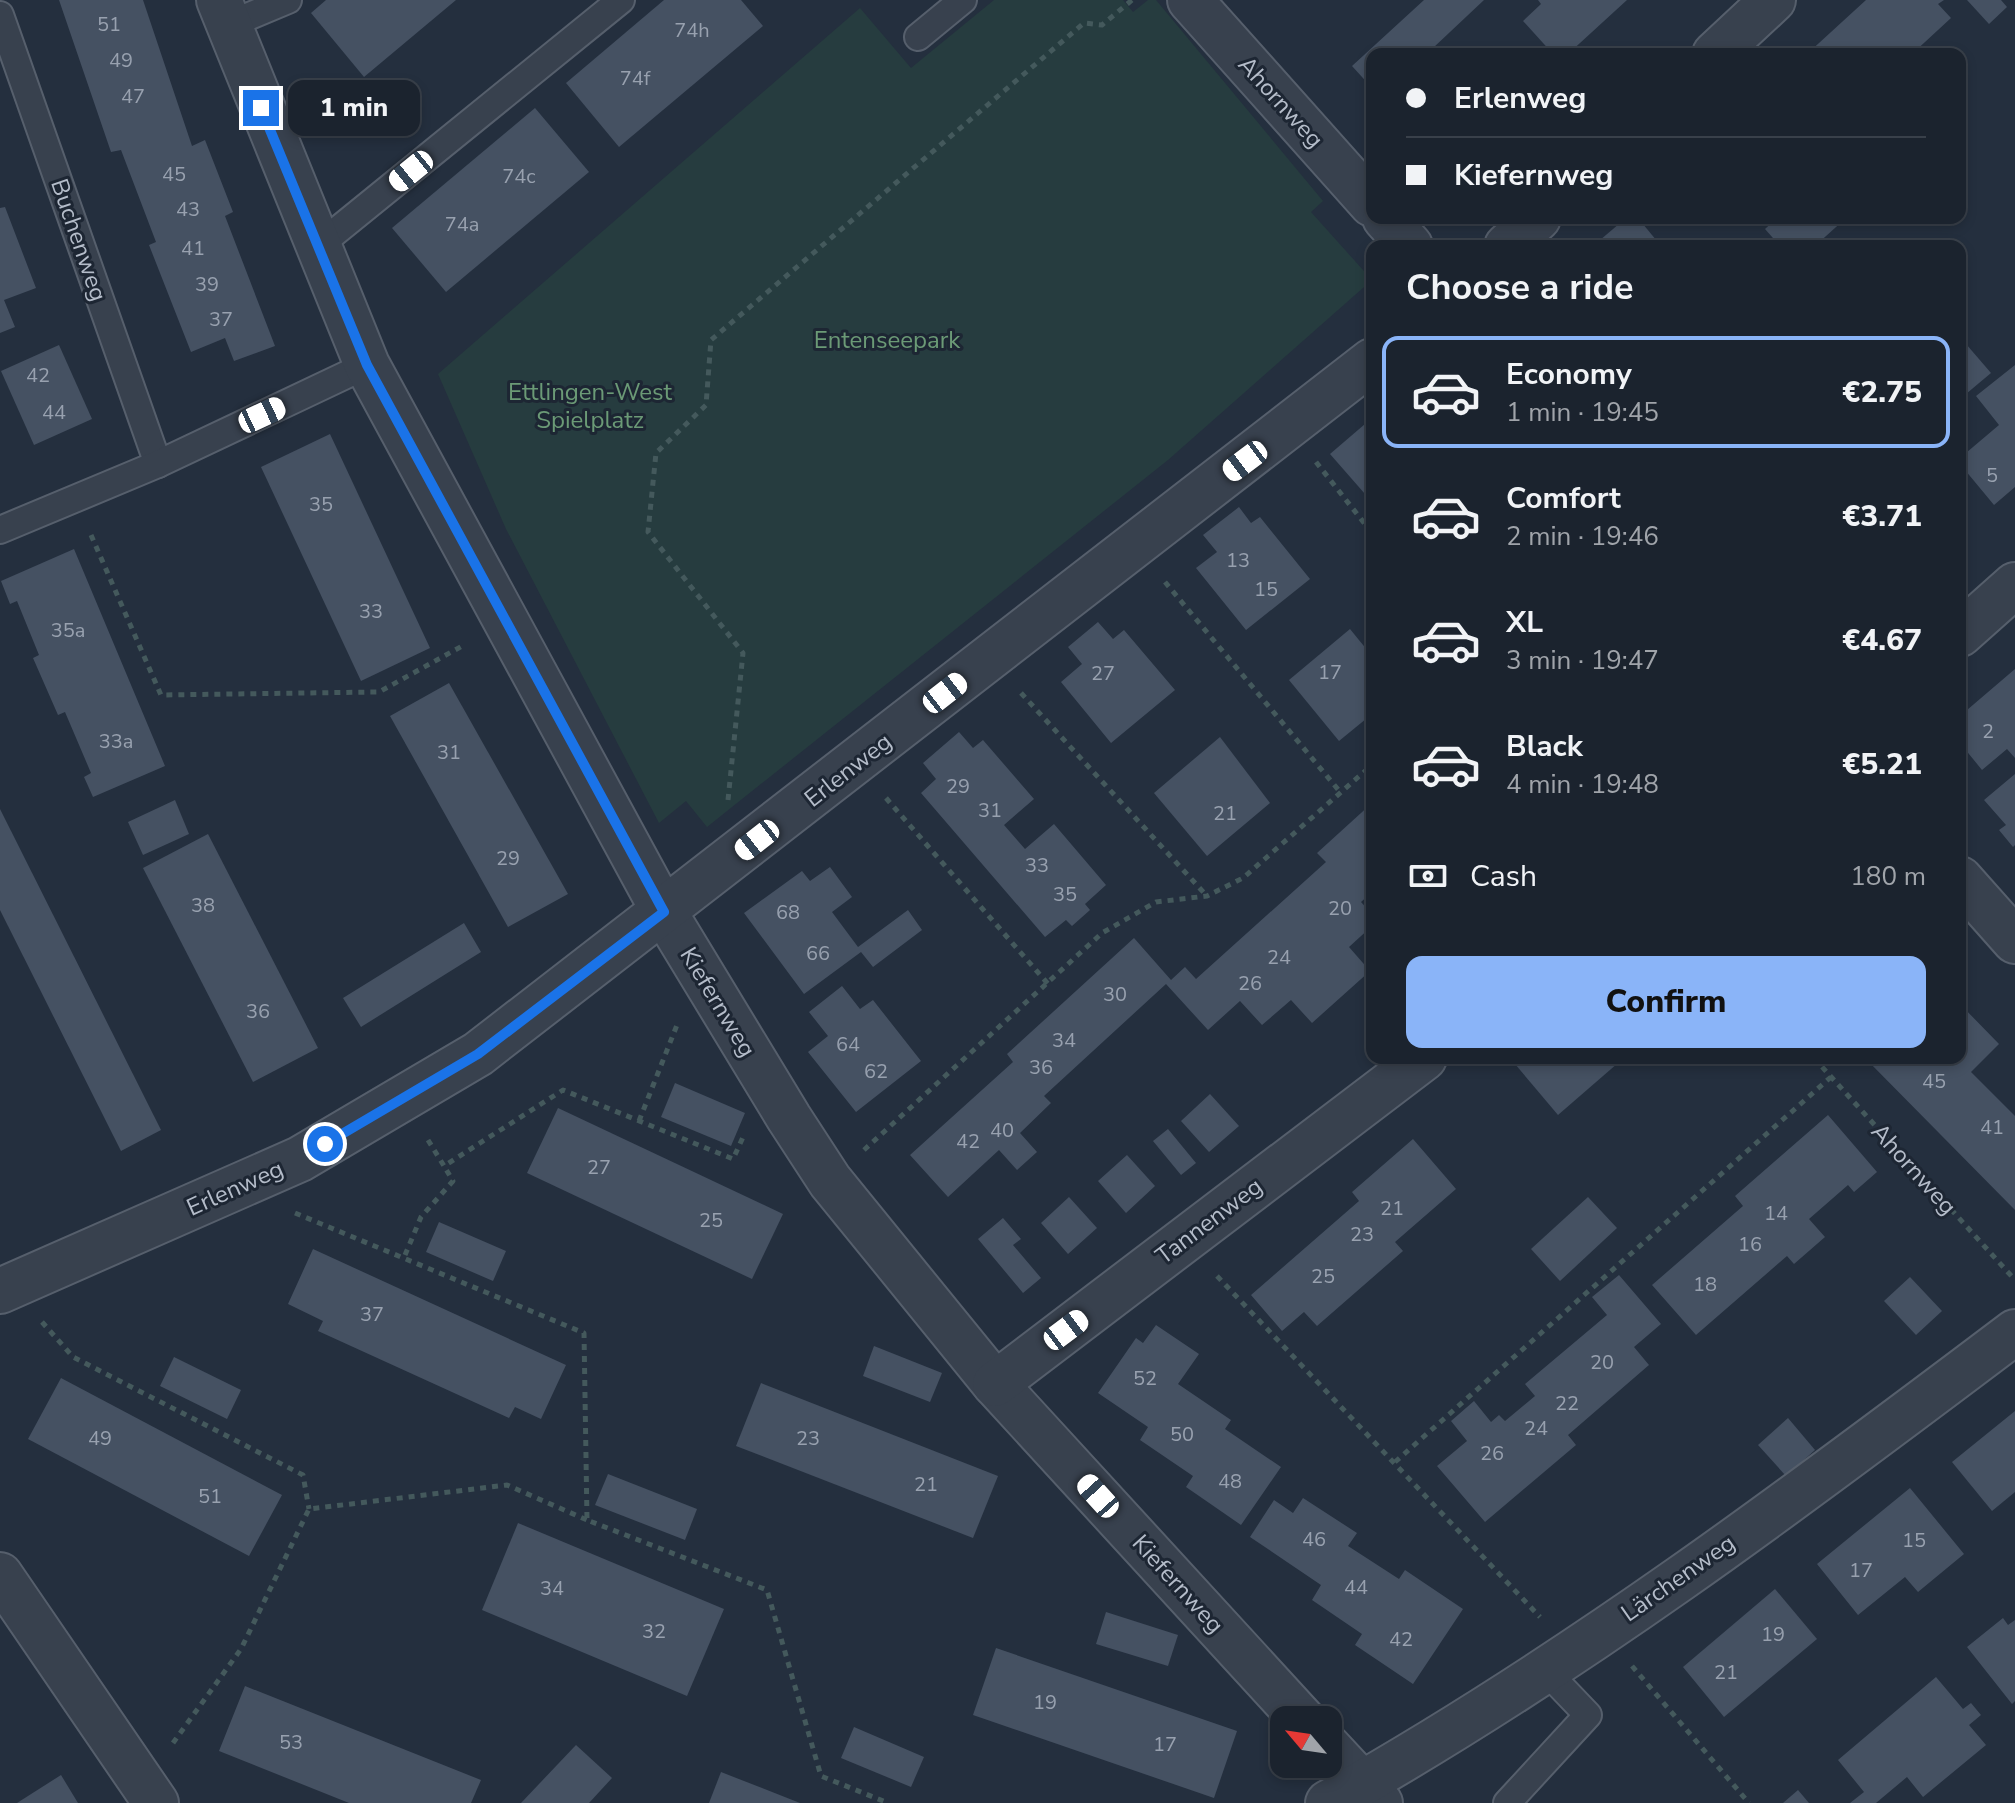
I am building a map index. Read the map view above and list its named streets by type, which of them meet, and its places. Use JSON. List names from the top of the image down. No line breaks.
{"streets":{"street":["Ahornweg","Erlenweg","Kiefernweg","Tannenweg","Lärchenweg"],"lane":["Buchenweg"]},"crossings":[["Erlenweg","Kiefernweg"],["Kiefernweg","Tannenweg"]],"parks":["Entenseepark","Ettlingen-West Spielplatz"],"house_numbers":["51","74h","49","74f","47","45","74c","43","74a","41","39","37","42","44","5","35","13","15","33","35a","17","27","2","33a","31","29","31","21","29","33","35","38","20","68","66","24","26","30","36","34","64","36","62","45","41","40","42","27","21","14","25","23","16","25","18","37","20","52","22","24","50","49","23","26","48","21","51","46","15","17","44","34","32","19","42","21","19","53","17"],"north":"top left","page":{"banner":["Erlenweg","Kiefernweg"],"bubble":"1 min","heading":"Choose a ride","list":[{"name":"Economy","note":"1 min · 19:45","value":"€2.75"},{"name":"Comfort","note":"2 min · 19:46","value":"€3.71"},{"name":"XL","note":"3 min · 19:47","value":"€4.67"},{"name":"Black","note":"4 min · 19:48","value":"€5.21"}],"pay":["Cash","180 m"],"buttons":"Confirm"}}
